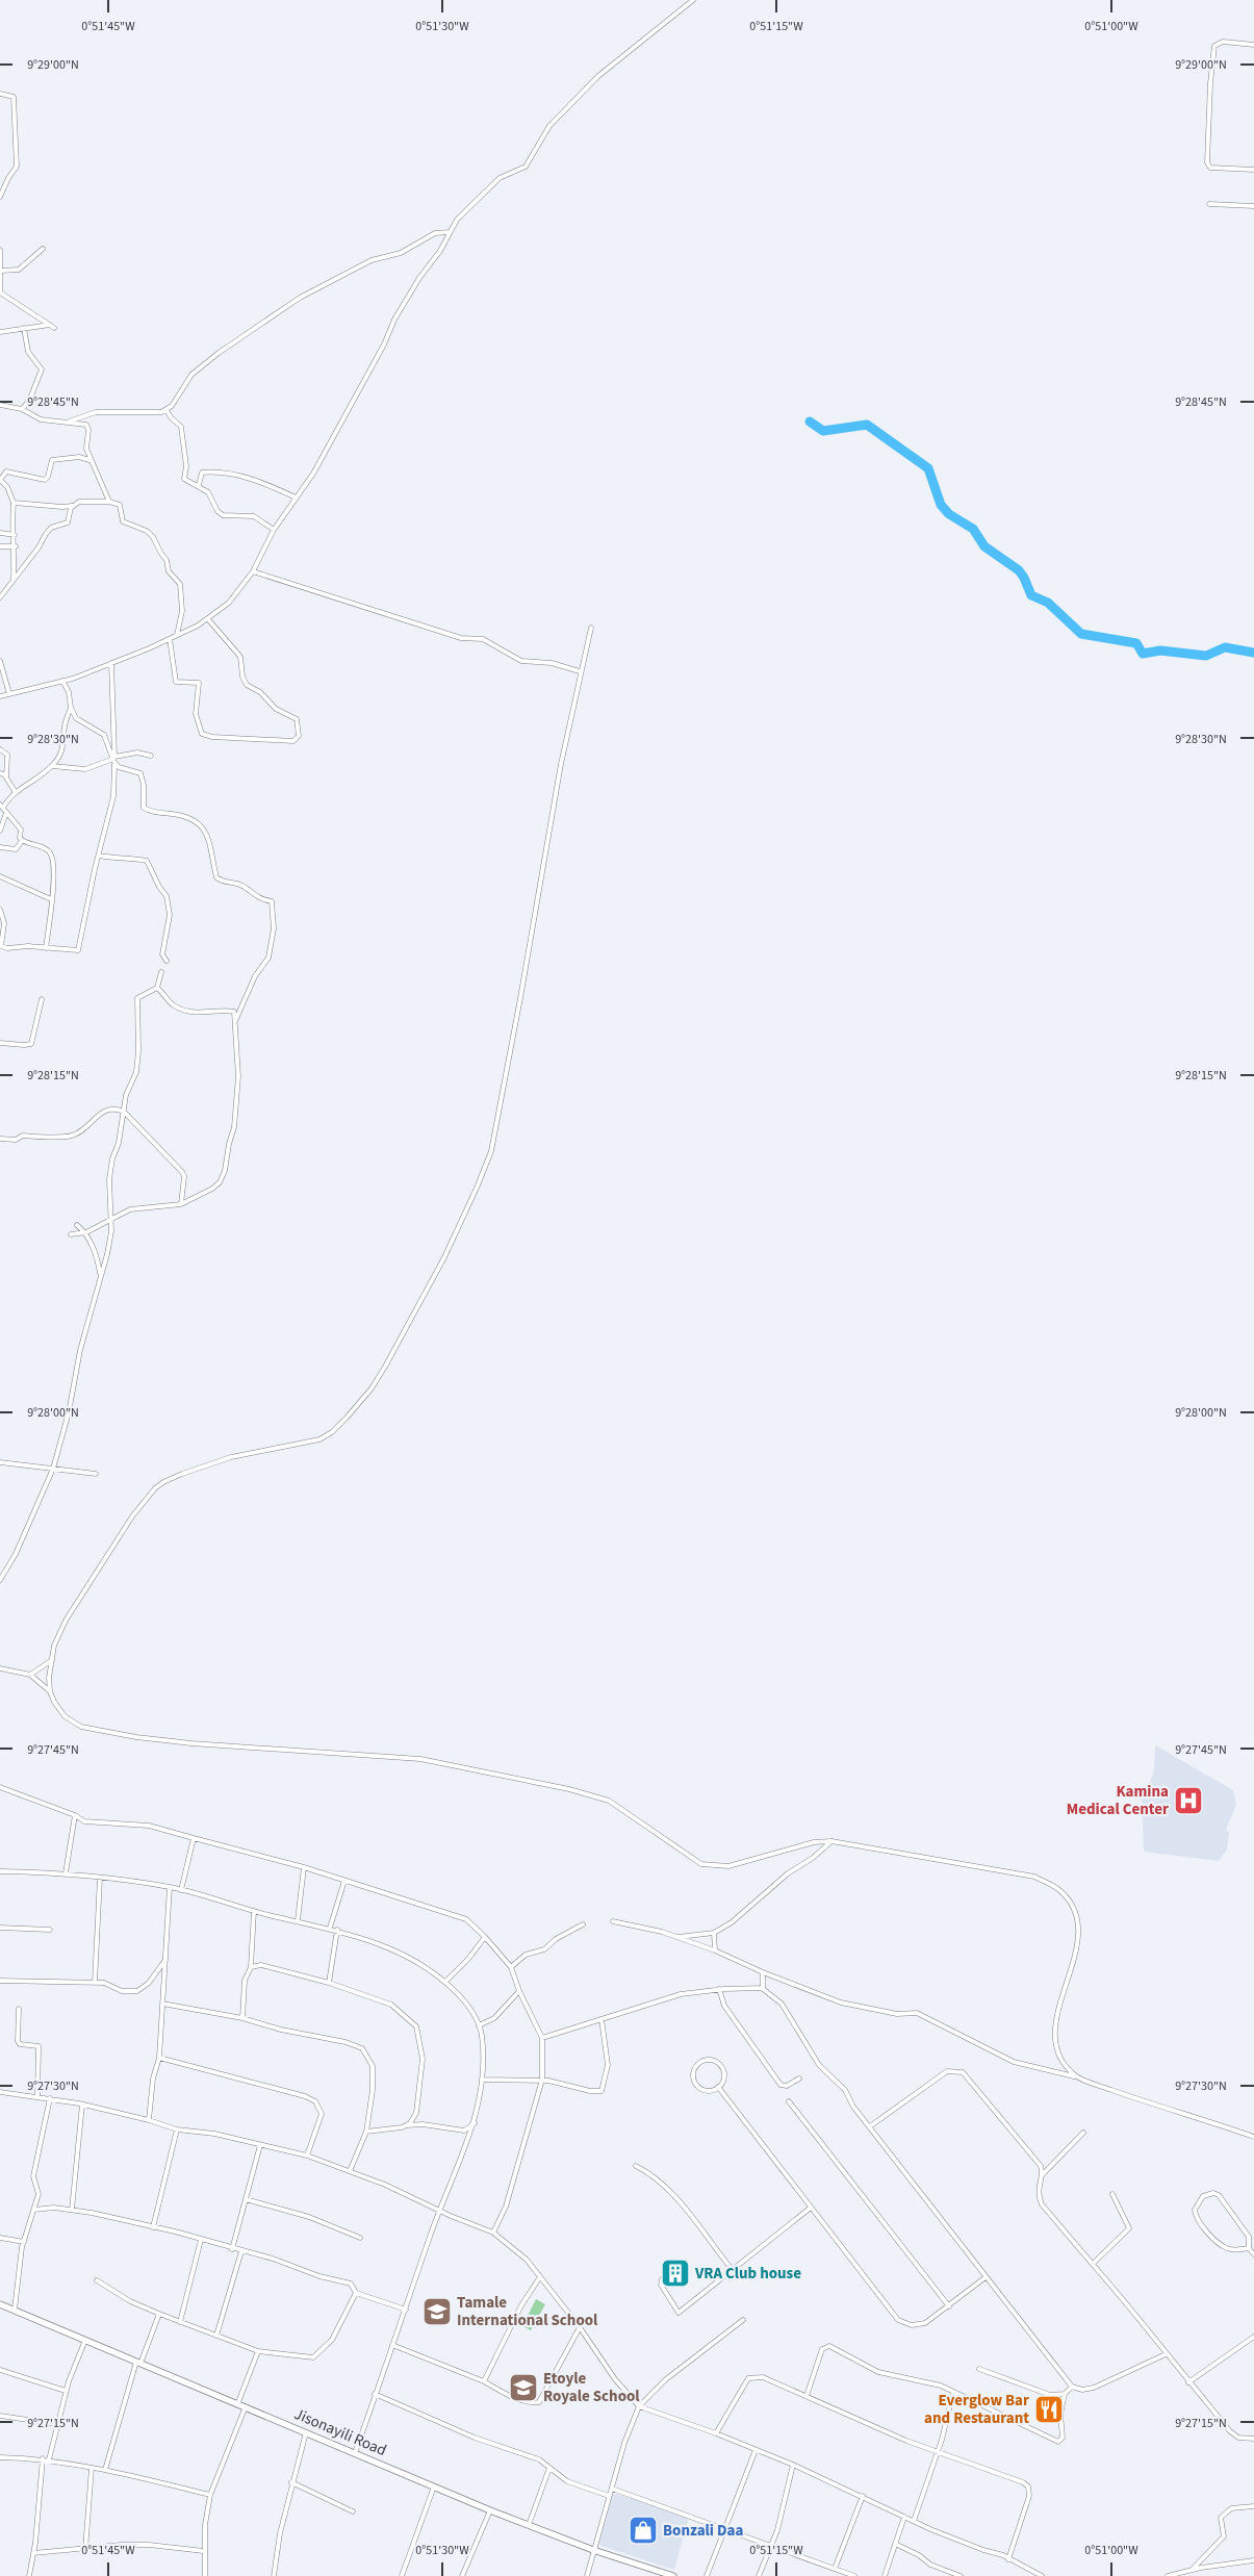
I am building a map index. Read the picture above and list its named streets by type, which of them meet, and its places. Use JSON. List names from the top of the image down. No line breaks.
{"streets":{"street":["Jisonayili Road"]},"places":{"hospital":["Kamina Medical Center"],"building":["VRA Club house"],"school or university":["Tamale International School","Etoyle Royale School"],"restaurant":["Everglow Bar and Restaurant"],"shop":["Bonzali Daa"]},"coordinates":["0°51'45\"W","0°51'30\"W","0°51'15\"W","0°51'00\"W","9°29'00\"N","9°28'45\"N","9°28'30\"N","9°28'15\"N","9°28'00\"N","9°27'45\"N","9°27'30\"N","9°27'15\"N"]}
